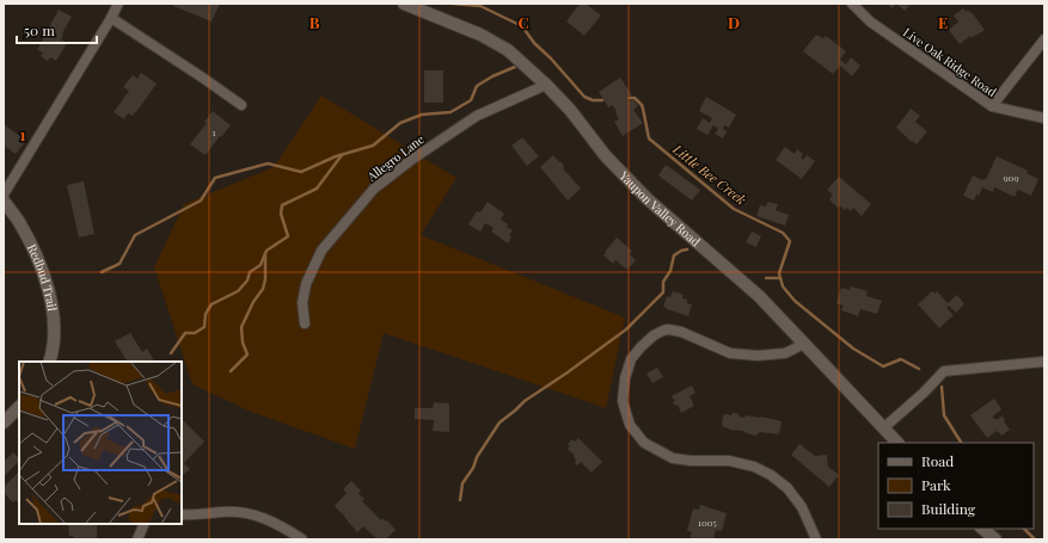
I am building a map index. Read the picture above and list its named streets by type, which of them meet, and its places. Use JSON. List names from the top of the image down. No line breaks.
{"streets":{"street":["Live Oak Ridge Road","Allegro Lane","Yaupon Valley Road","Redbud Trail"]},"crossings":[["Allegro Lane","Yaupon Valley Road"]],"water":["Little Bee Creek"],"house_numbers":["1","909","1005"],"legend":["Road","Park","Building"],"scale_bar":"50 m","grid":{"columns":["B","C","D","E"],"rows":["1"]}}
